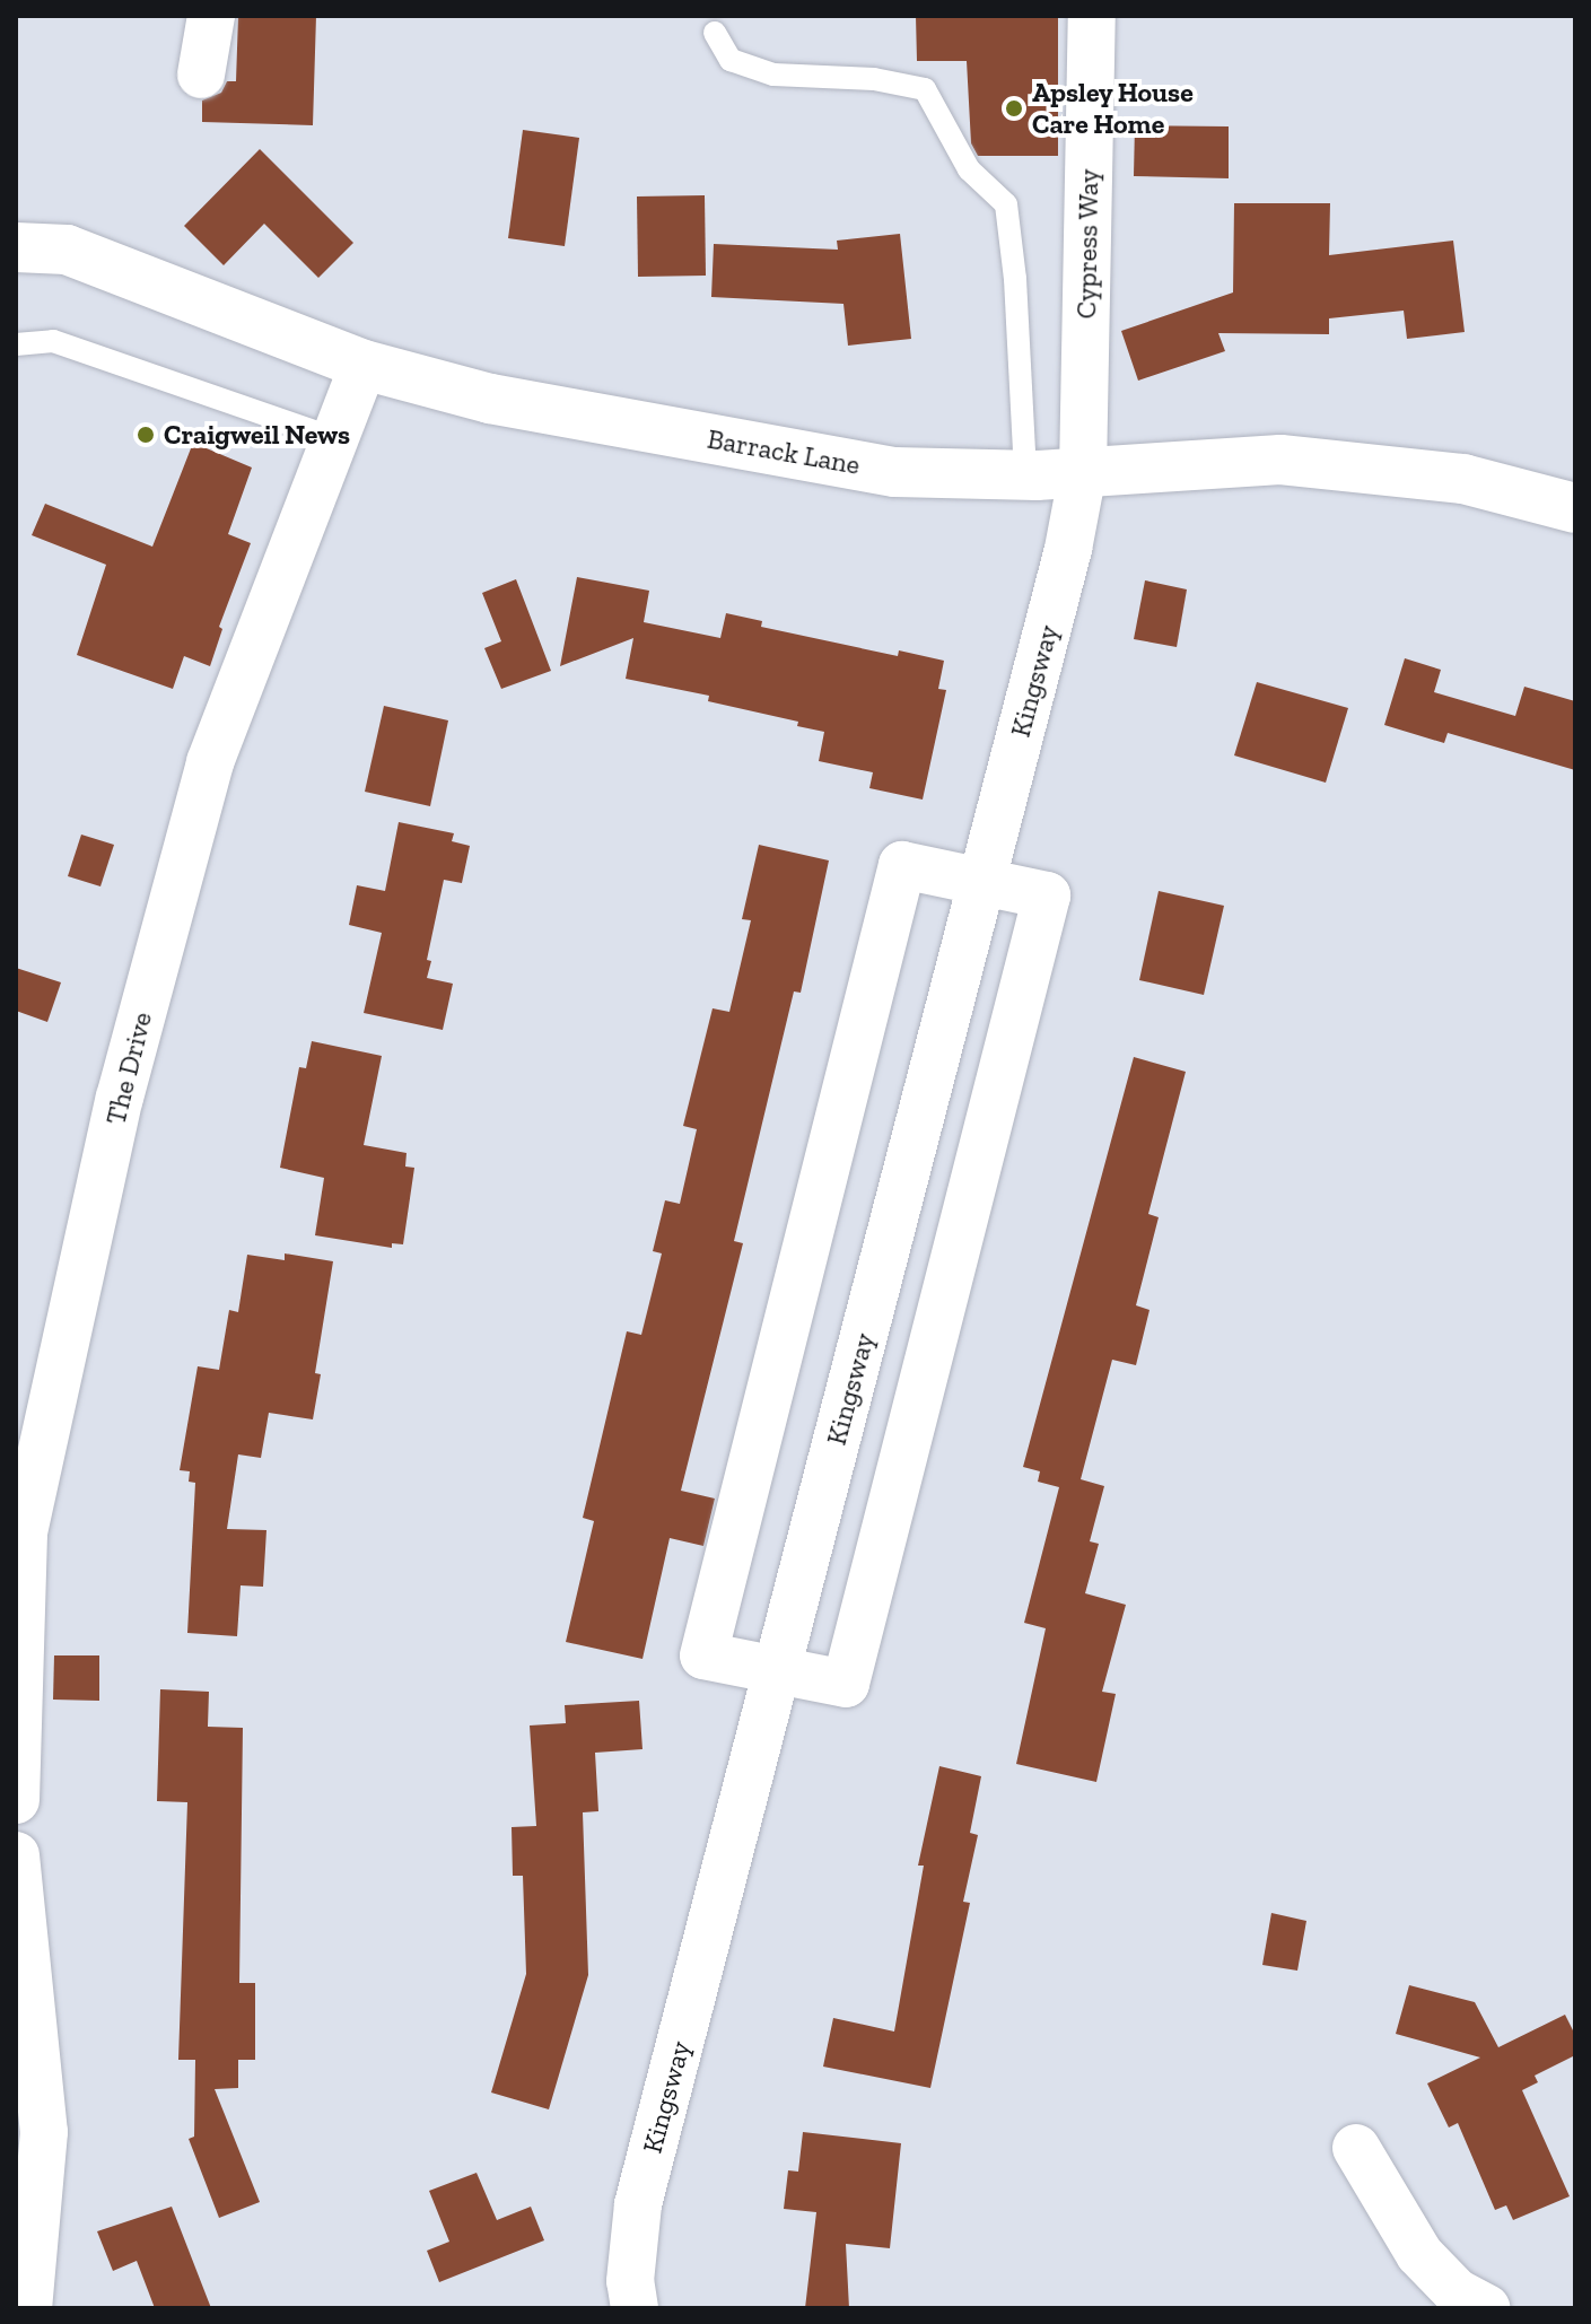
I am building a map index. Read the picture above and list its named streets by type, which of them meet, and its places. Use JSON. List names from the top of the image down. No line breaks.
{"streets":{"street":["Cypress Way","Barrack Lane","Kingsway","The Drive"]},"crossings":[["Cypress Way","Barrack Lane"],["Cypress Way","Kingsway"],["Barrack Lane","Kingsway"],["Barrack Lane","The Drive"]],"places":["Apsley House Care Home","Craigweil News"]}
